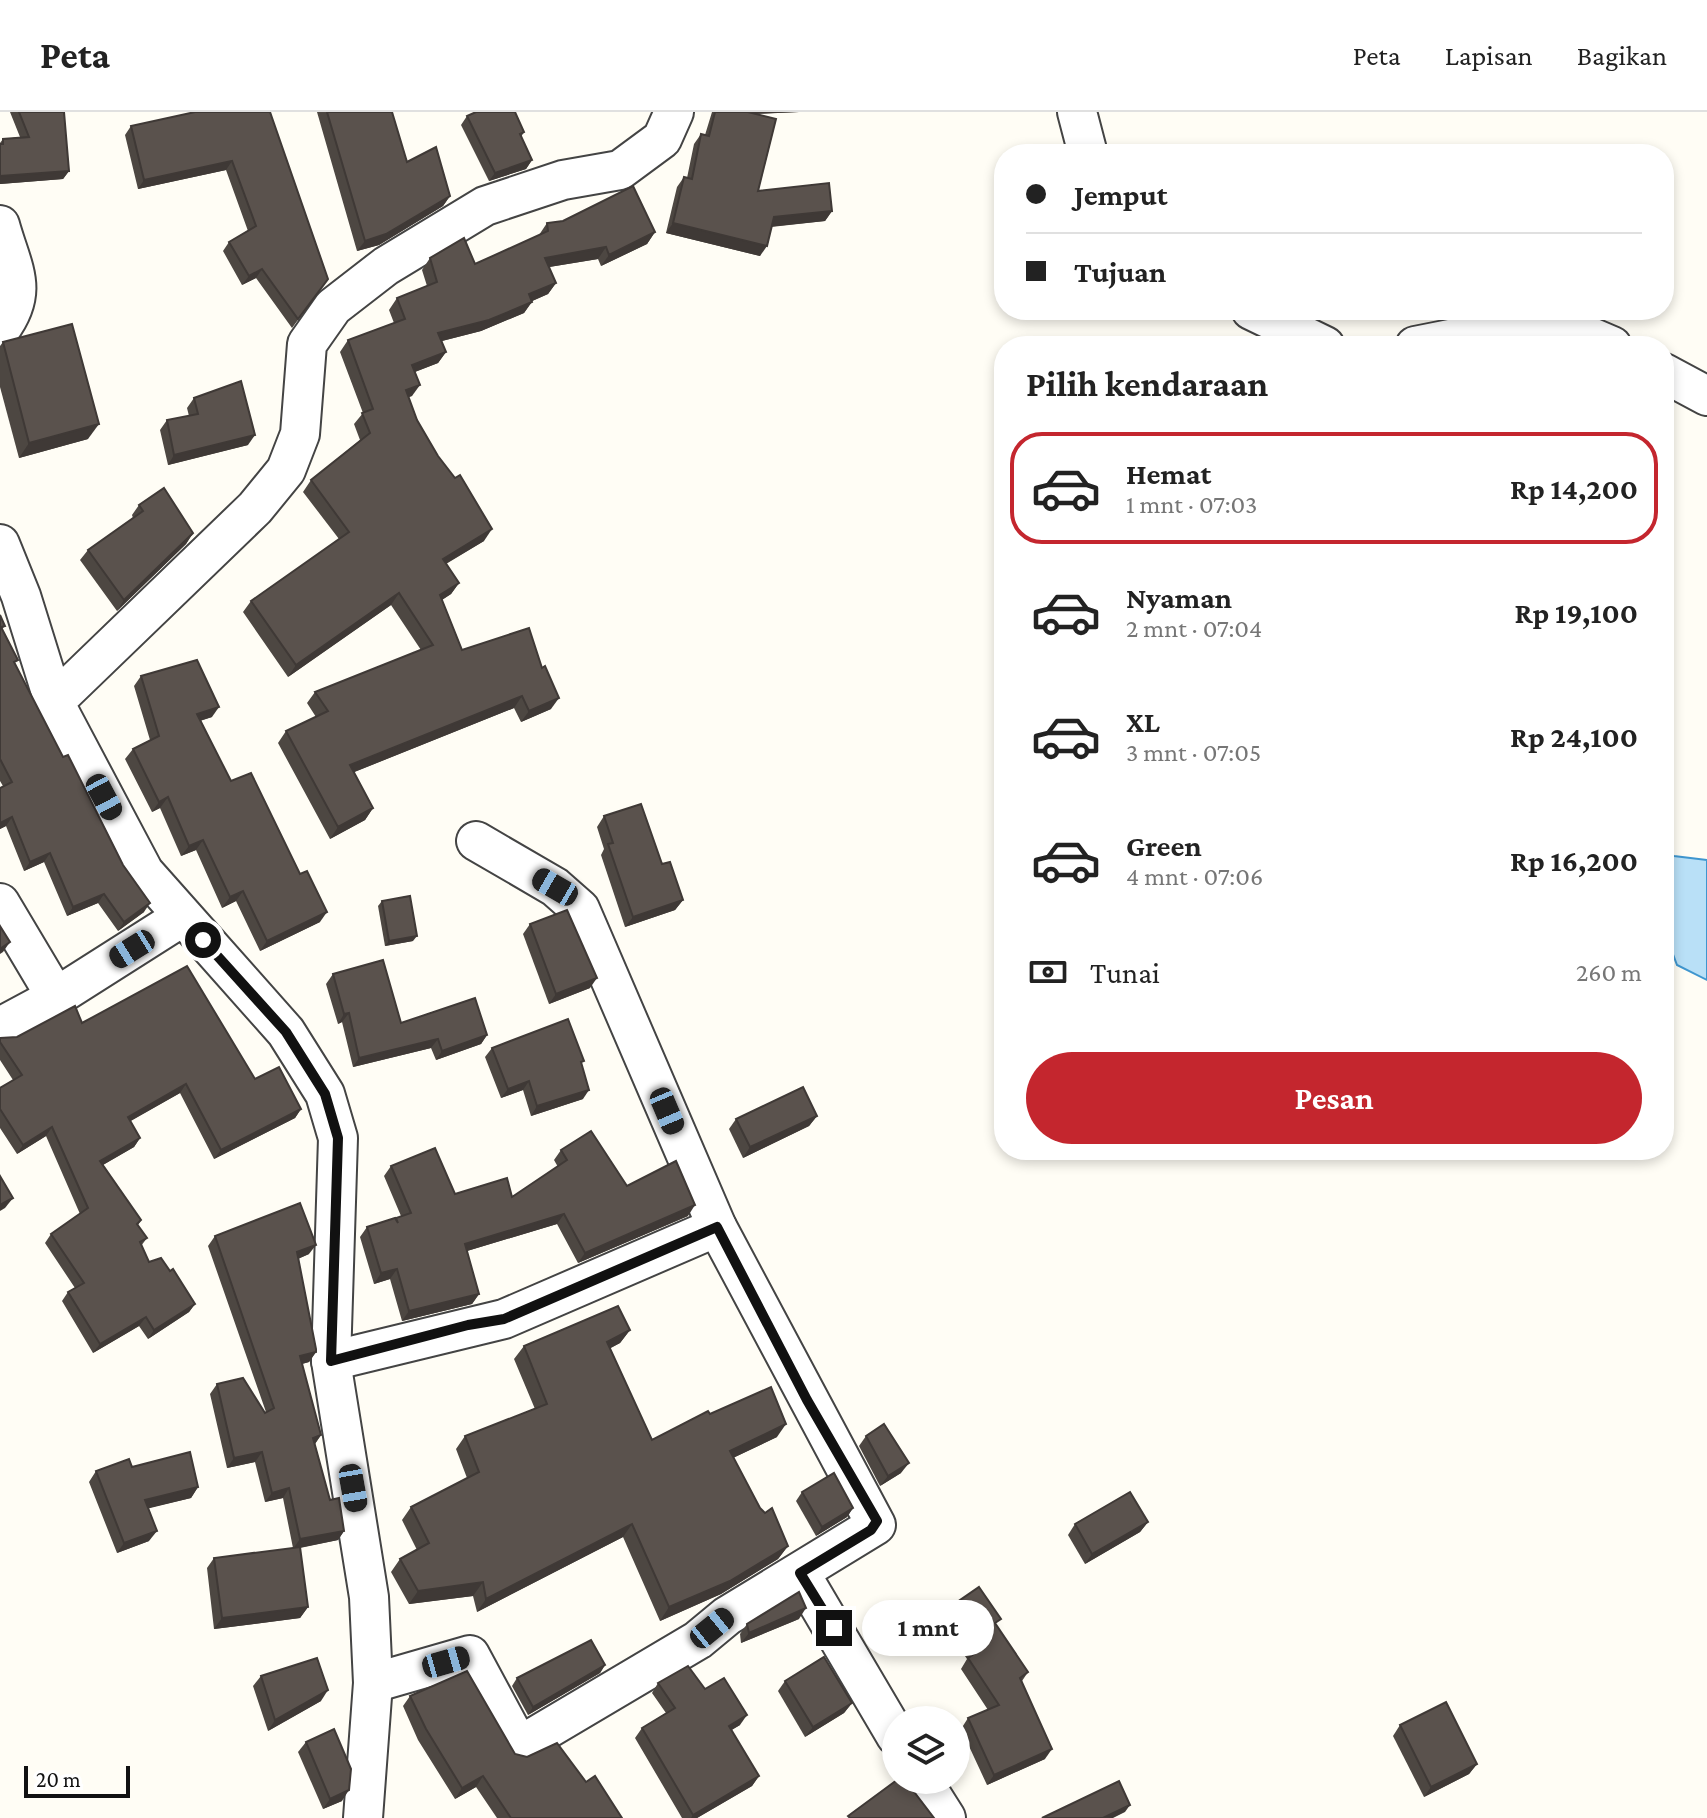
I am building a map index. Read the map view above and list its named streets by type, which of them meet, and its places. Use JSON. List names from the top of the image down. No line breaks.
{"scale_bar":"20 m","page":{"header":"Peta","nav":["Peta","Lapisan","Bagikan"],"banner":["Jemput","Tujuan"],"heading":"Pilih kendaraan","list":[{"name":"Hemat","note":"1 mnt · 07:03","value":"Rp 14,200"},{"name":"Nyaman","note":"2 mnt · 07:04","value":"Rp 19,100"},{"name":"XL","note":"3 mnt · 07:05","value":"Rp 24,100"},{"name":"Green","note":"4 mnt · 07:06","value":"Rp 16,200"}],"pay":["Tunai","260 m"],"buttons":"Pesan","bubble":"1 mnt","scale":"20 m"}}
